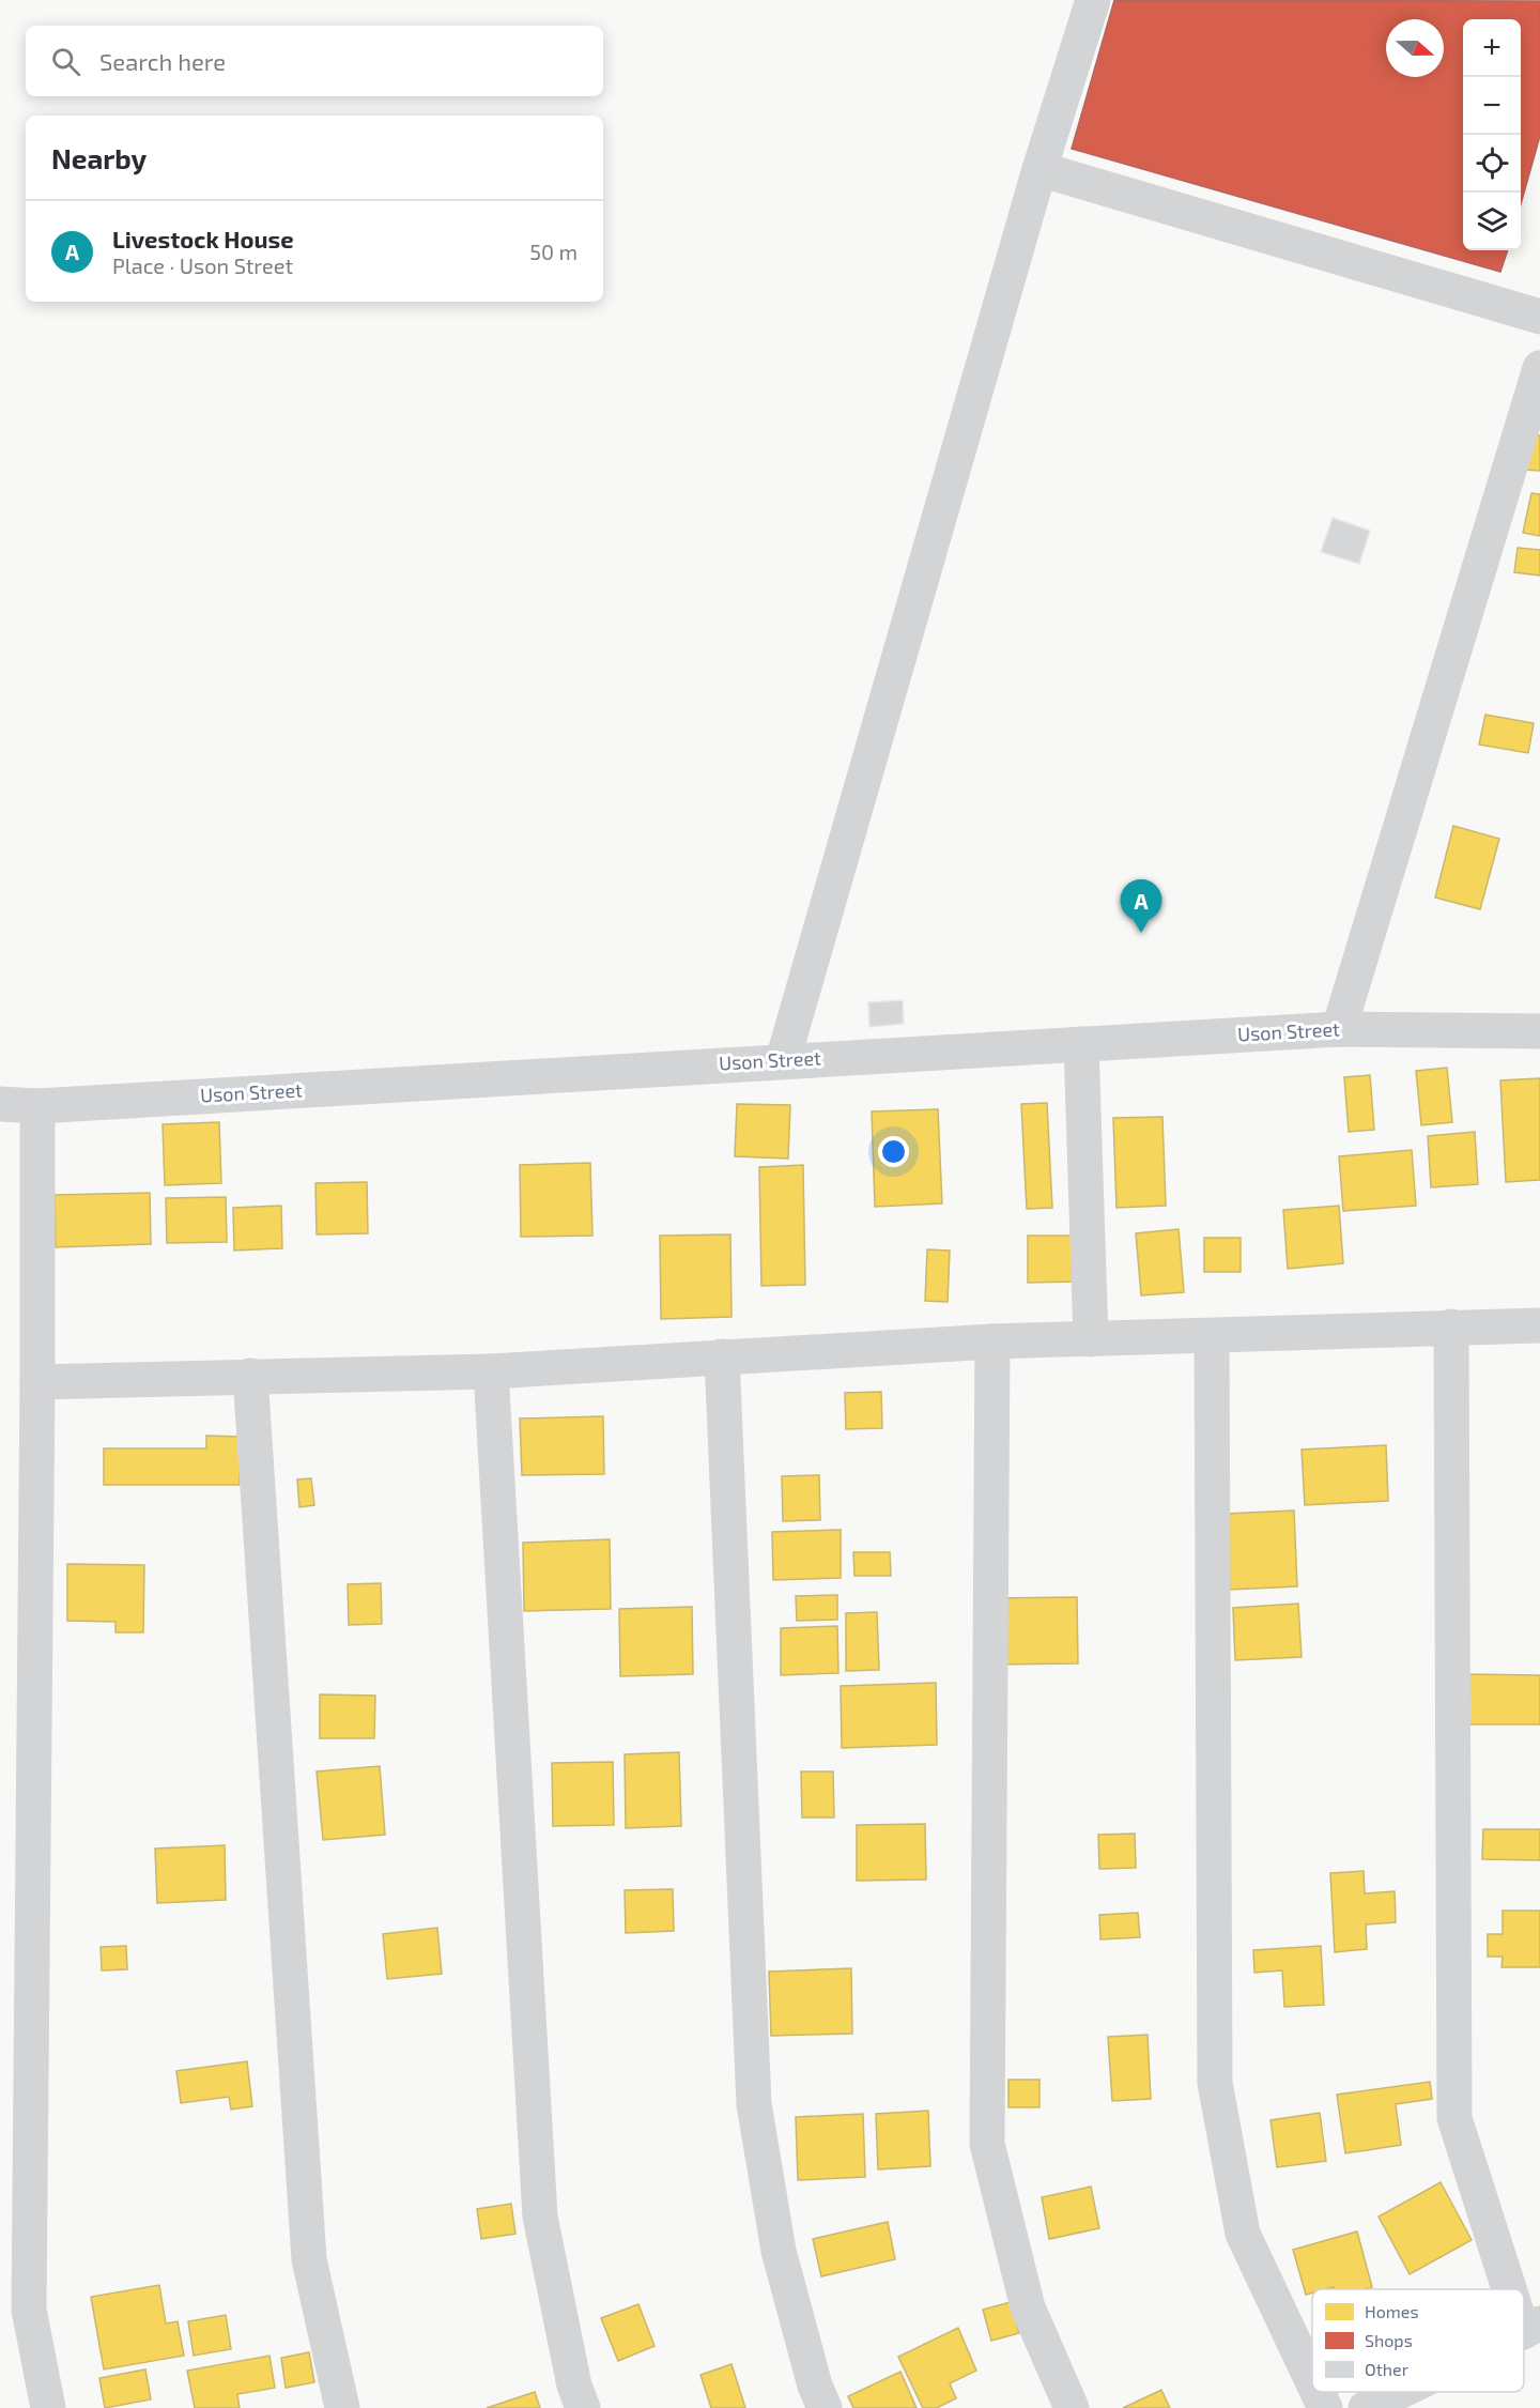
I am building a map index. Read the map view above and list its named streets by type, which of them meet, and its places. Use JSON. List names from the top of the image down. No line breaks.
{"streets":{"street":["Uson Street"]},"legend":["Homes","Shops","Other"],"north":"right","page":{"map_buttons":["+","−"],"search":"Search here","heading":"Nearby","list":[{"mark":"A","name":"Livestock House","note":"Place · Uson Street","value":"50 m"}],"pins":"A"}}
